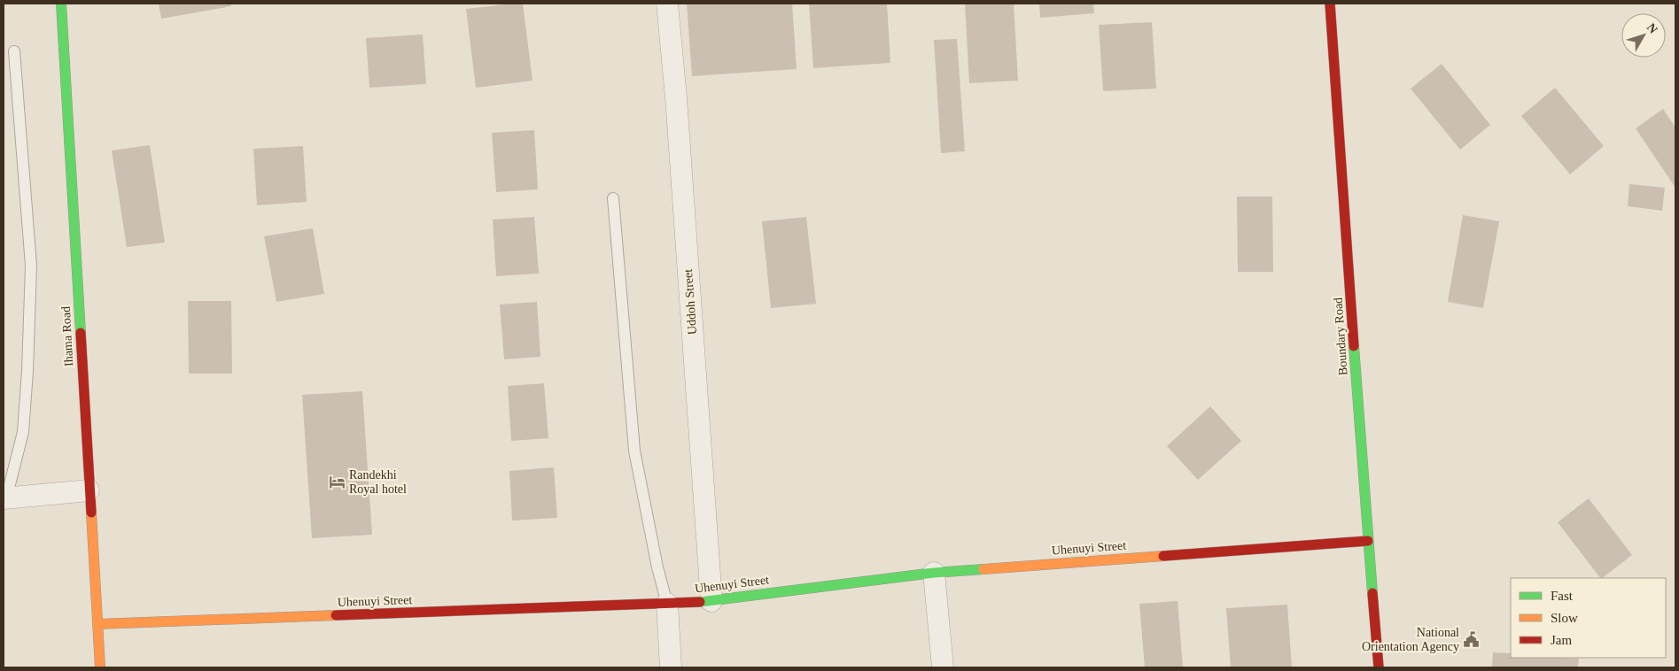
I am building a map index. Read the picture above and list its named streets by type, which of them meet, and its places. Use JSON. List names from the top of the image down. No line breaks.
{"streets":{"street":["Uddoh Street","Ihama Road","Boundary Road","Uhenuyi Street"]},"crossings":[["Uddoh Street","Uhenuyi Street"],["Ihama Road","Uhenuyi Street"],["Boundary Road","Uhenuyi Street"]],"places":{"hotel":["Randekhi Royal hotel"],"public building":["National Orientation Agency"]},"legend":["Fast","Slow","Jam"],"north":"top right"}
